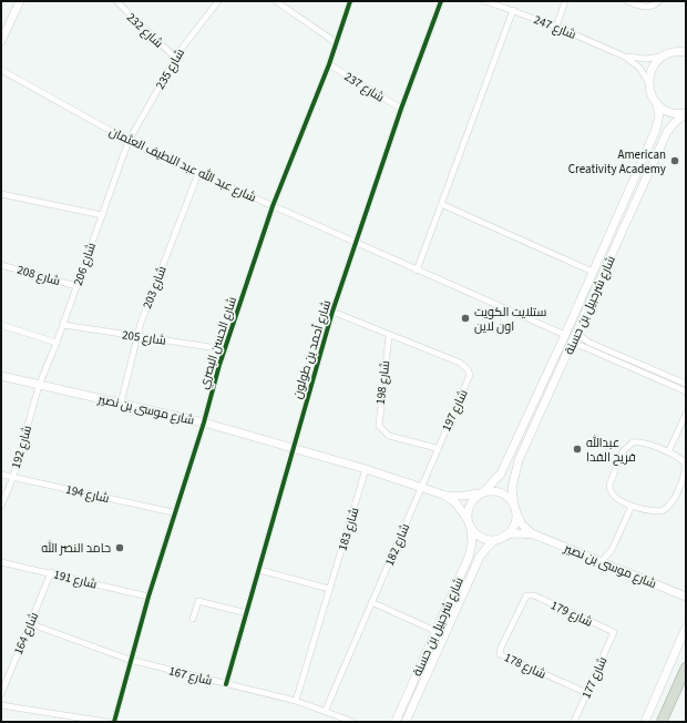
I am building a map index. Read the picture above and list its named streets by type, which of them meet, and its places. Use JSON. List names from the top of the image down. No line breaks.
{"streets":{"street":["شارع 247","شارع 232","شارع 235","شارع 237","شارع عبد الله عبد اللطيف العثمان","شارع 206","شارع 208","شارع 203","شارع شرحبيل بن حسنة","شارع 205","شارع الحسن البصري","شارع أحمد بن طولون","شارع 198","شارع موسى بن نصير","شارع 197","شارع 192","شارع 194","شارع 183","شارع 182","شارع 191","شارع 179","شارع 164","شارع 178","شارع 167","شارع 177"]},"crossings":[["شارع 232","شارع 235"],["شارع 235","شارع عبد الله عبد اللطيف العثمان"],["شارع 235","شارع 206"],["شارع 237","شارع الحسن البصري"],["شارع 237","شارع أحمد بن طولون"],["شارع عبد الله عبد اللطيف العثمان","شارع 206"],["شارع عبد الله عبد اللطيف العثمان","شارع 203"],["شارع عبد الله عبد اللطيف العثمان","شارع شرحبيل بن حسنة"],["شارع عبد الله عبد اللطيف العثمان","شارع الحسن البصري"],["شارع عبد الله عبد اللطيف العثمان","شارع أحمد بن طولون"],["شارع 206","شارع 208"],["شارع 206","شارع 205"],["شارع 206","شارع موسى بن نصير"],["شارع 206","شارع 192"],["شارع 203","شارع 205"],["شارع 203","شارع موسى بن نصير"],["شارع شرحبيل بن حسنة","شارع موسى بن نصير"],["شارع 205","شارع الحسن البصري"],["شارع الحسن البصري","شارع موسى بن نصير"],["شارع الحسن البصري","شارع 194"],["شارع الحسن البصري","شارع 191"],["شارع الحسن البصري","شارع 167"],["شارع أحمد بن طولون","شارع موسى بن نصير"],["شارع أحمد بن طولون","شارع 167"],["شارع 198","شارع 197"],["شارع موسى بن نصير","شارع 197"],["شارع موسى بن نصير","شارع 192"],["شارع موسى بن نصير","شارع 183"],["شارع موسى بن نصير","شارع 182"],["شارع 197","شارع 182"],["شارع 192","شارع 194"],["شارع 183","شارع 167"],["شارع 182","شارع 167"],["شارع 191","شارع 164"],["شارع 179","شارع 178"],["شارع 179","شارع 177"],["شارع 164","شارع 167"],["شارع 178","شارع 177"]],"places":["American Creativity Academy","ستلايت الكويت اون لاين","عبدالله فريح الفدا","حامد النصر الله"]}
